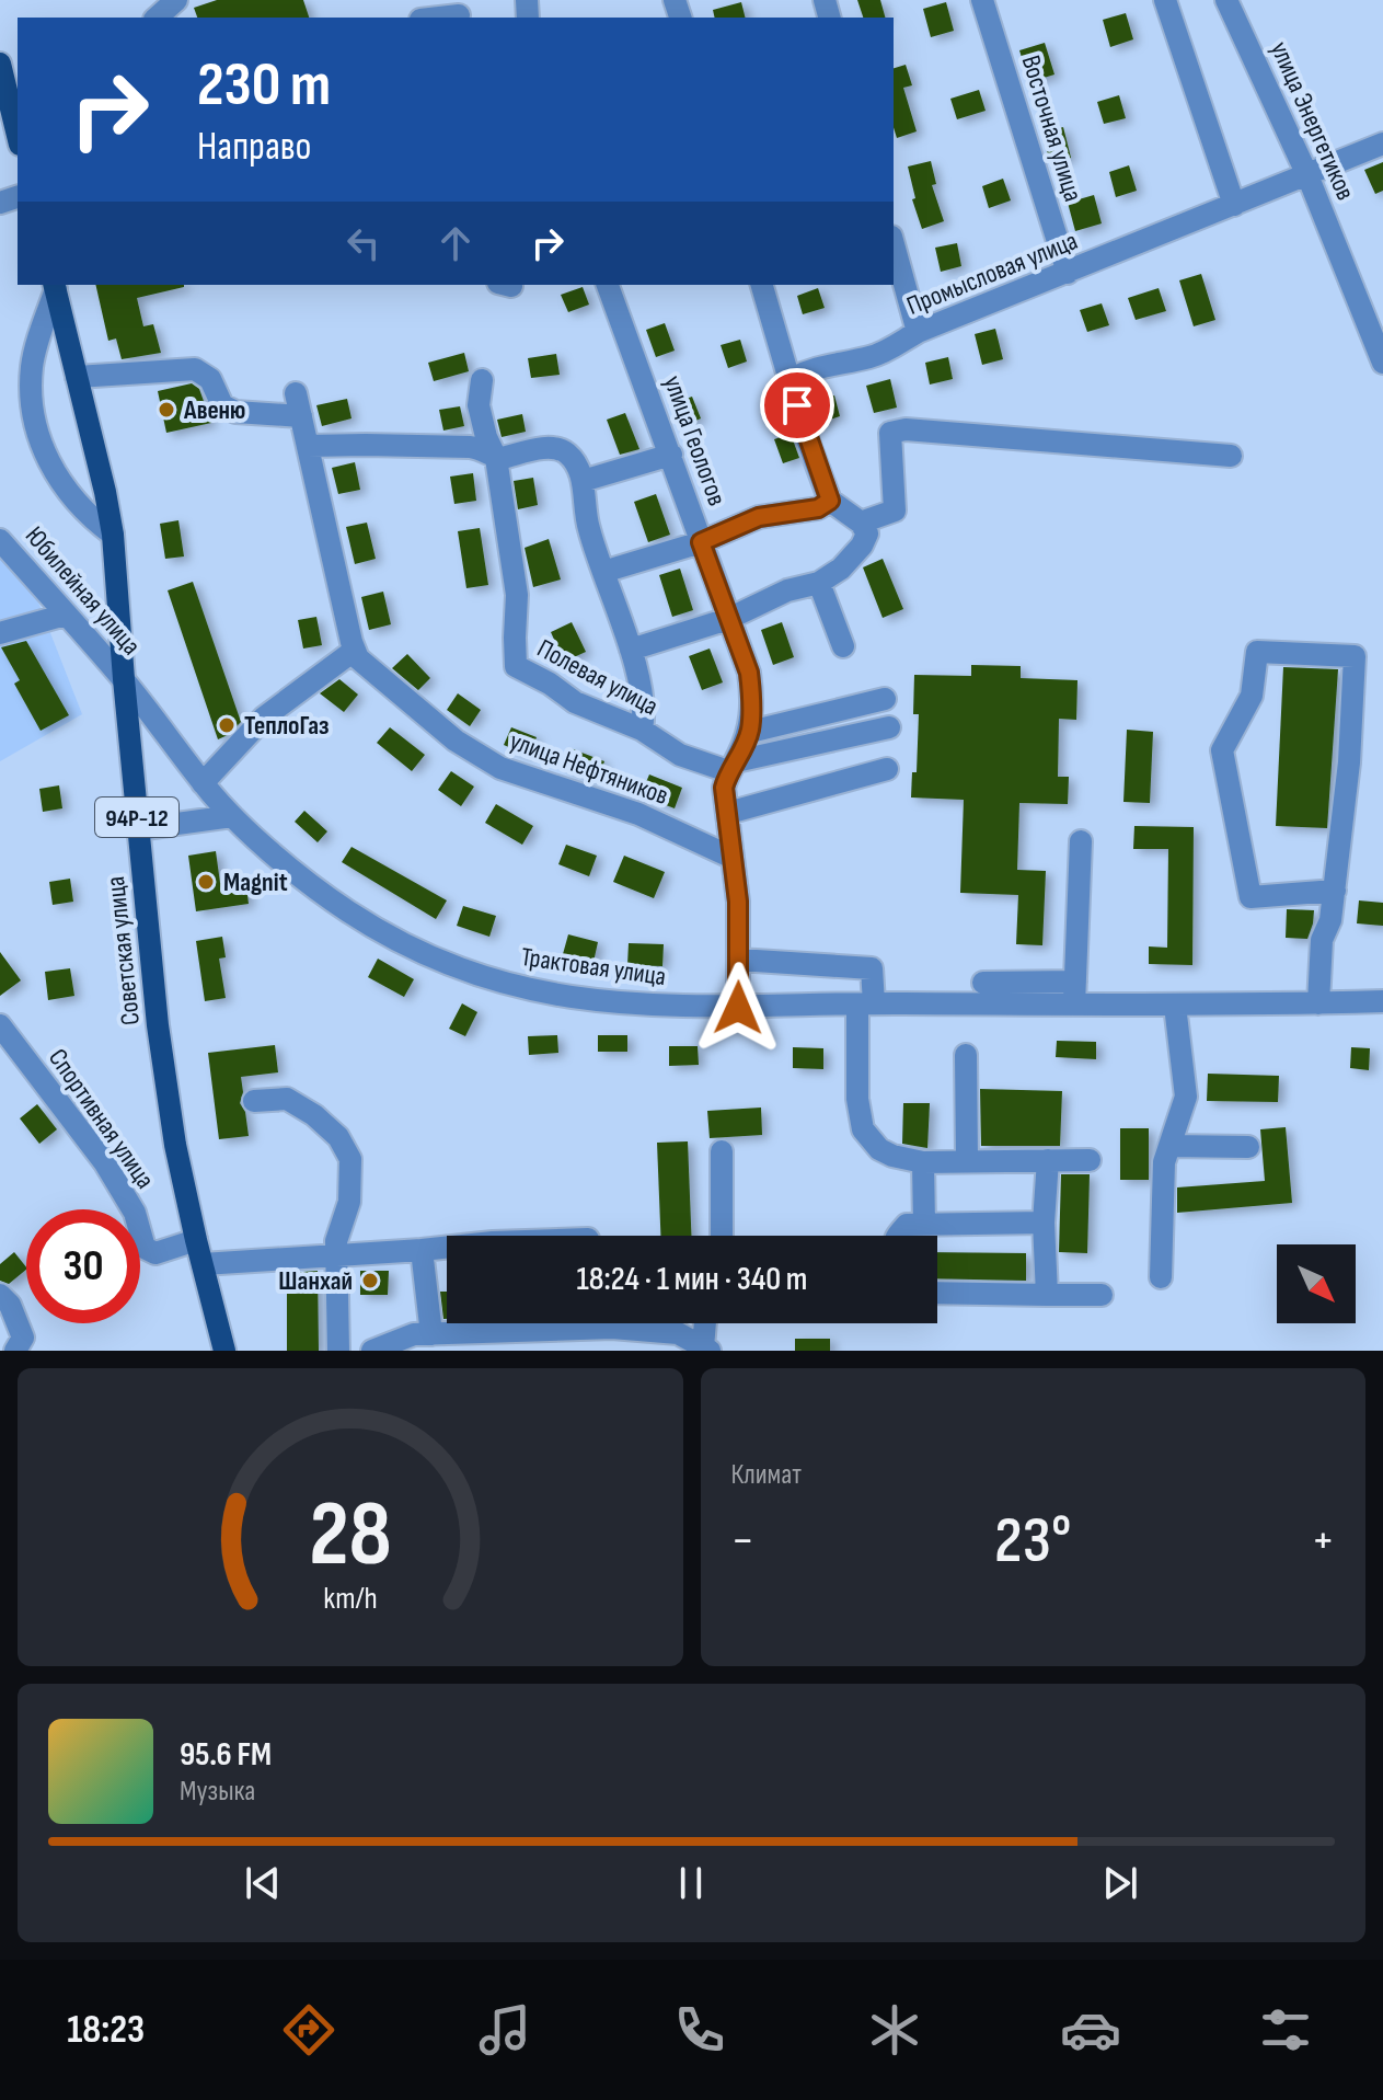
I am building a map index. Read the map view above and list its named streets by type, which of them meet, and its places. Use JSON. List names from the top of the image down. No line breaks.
{"streets":{"main road":["94Р-12","Советская улица"],"street":["улица Энергетиков","Восточная улица","Промысловая улица","улица Геологов","Юбилейная улица","Полевая улица","улица Нефтяников","Трактовая улица","Спортивная улица"]},"crossings":[["улица Энергетиков","Промысловая улица"],["Восточная улица","Промысловая улица"],["улица Геологов","Полевая улица"],["улица Геологов","улица Нефтяников"],["улица Геологов","Трактовая улица"],["Юбилейная улица","Советская улица"],["Юбилейная улица","Трактовая улица"],["Советская улица","Трактовая улица"],["Советская улица","Спортивная улица"]],"places":["Авеню","ТеплоГаз","Magnit","Шанхай"],"north":"bottom right","page":{"turn":["230 m","Направо"],"limit":"30","trip":"18:24 · 1 мин · 340 m","tile":"Климат","heat":["−","23°","+"],"song":["95.6 FM","Музыка"],"tabs":"18:23","gauge":["28","km/h"]}}
